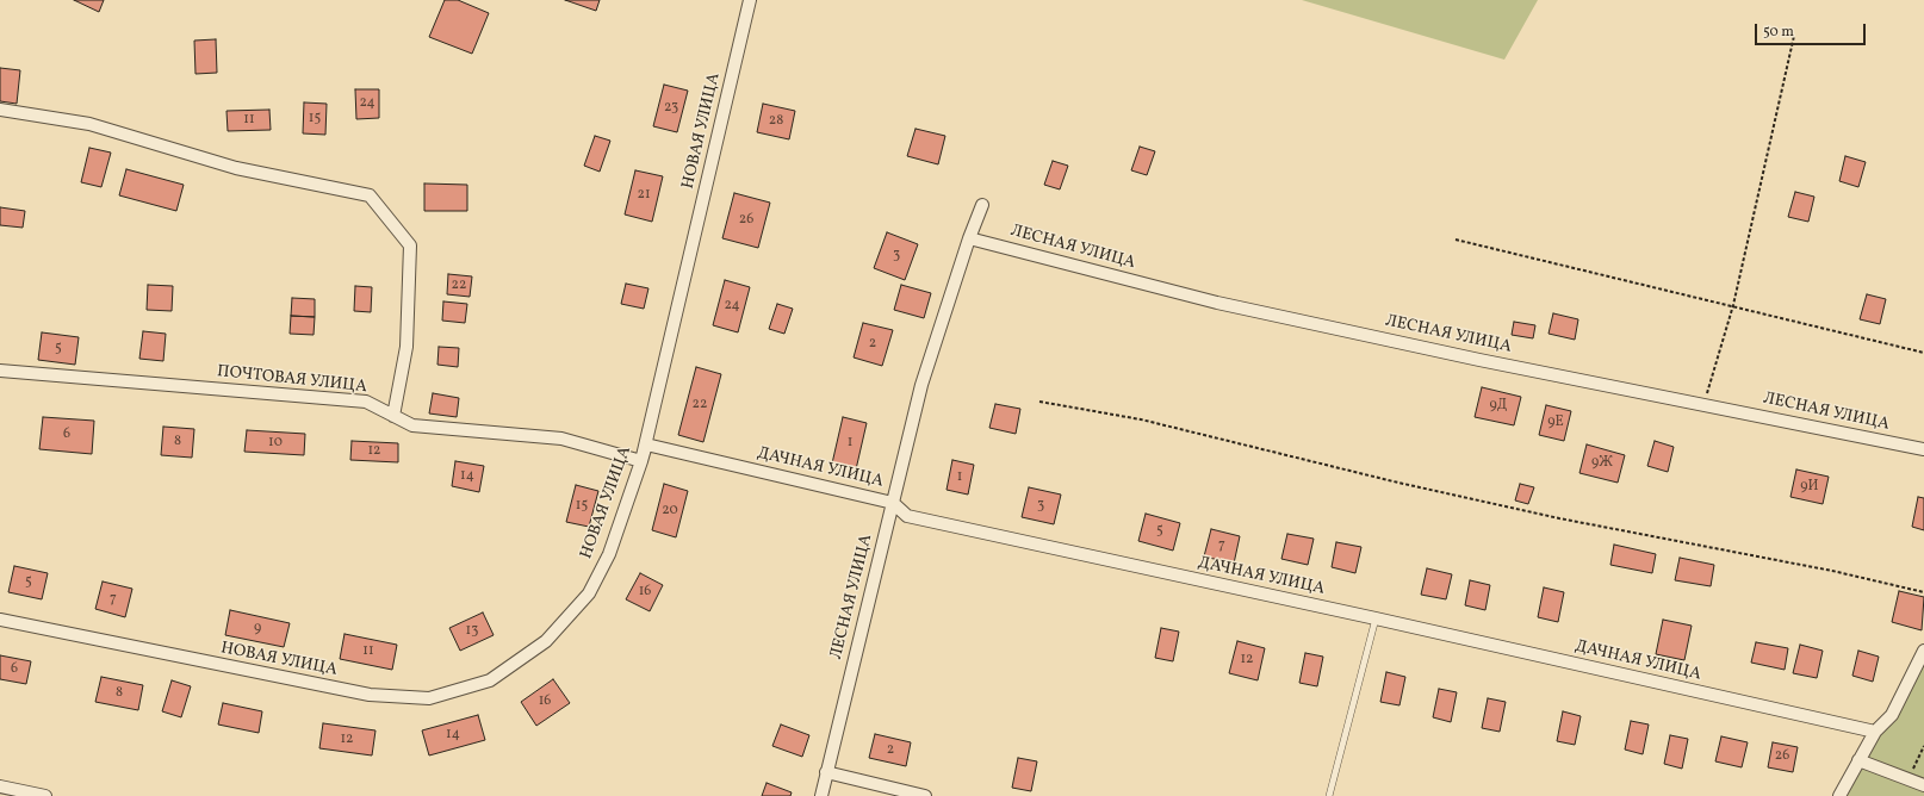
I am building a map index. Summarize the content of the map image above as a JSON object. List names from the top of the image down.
{
  "streets": {
    "street": [
      "НОВАЯ УЛИЦА",
      "ЛЕСНАЯ УЛИЦА",
      "ПОЧТОВАЯ УЛИЦА",
      "ДАЧНАЯ УЛИЦА"
    ]
  },
  "crossings": [
    ["НОВАЯ УЛИЦА", "ПОЧТОВАЯ УЛИЦА"],
    ["НОВАЯ УЛИЦА", "ДАЧНАЯ УЛИЦА"],
    ["ЛЕСНАЯ УЛИЦА", "ДАЧНАЯ УЛИЦА"]
  ],
  "house_numbers": [
    "24",
    "23",
    "15",
    "11",
    "28",
    "21",
    "26",
    "3",
    "22",
    "24",
    "2",
    "5",
    "22",
    "9Д",
    "9Е",
    "6",
    "8",
    "10",
    "1",
    "12",
    "9Ж",
    "14",
    "1",
    "9И",
    "15",
    "3",
    "20",
    "5",
    "7",
    "5",
    "16",
    "7",
    "9",
    "13",
    "11",
    "12",
    "6",
    "8",
    "16",
    "14",
    "12",
    "2",
    "26"
  ],
  "scale_bar": "50 m"
}
